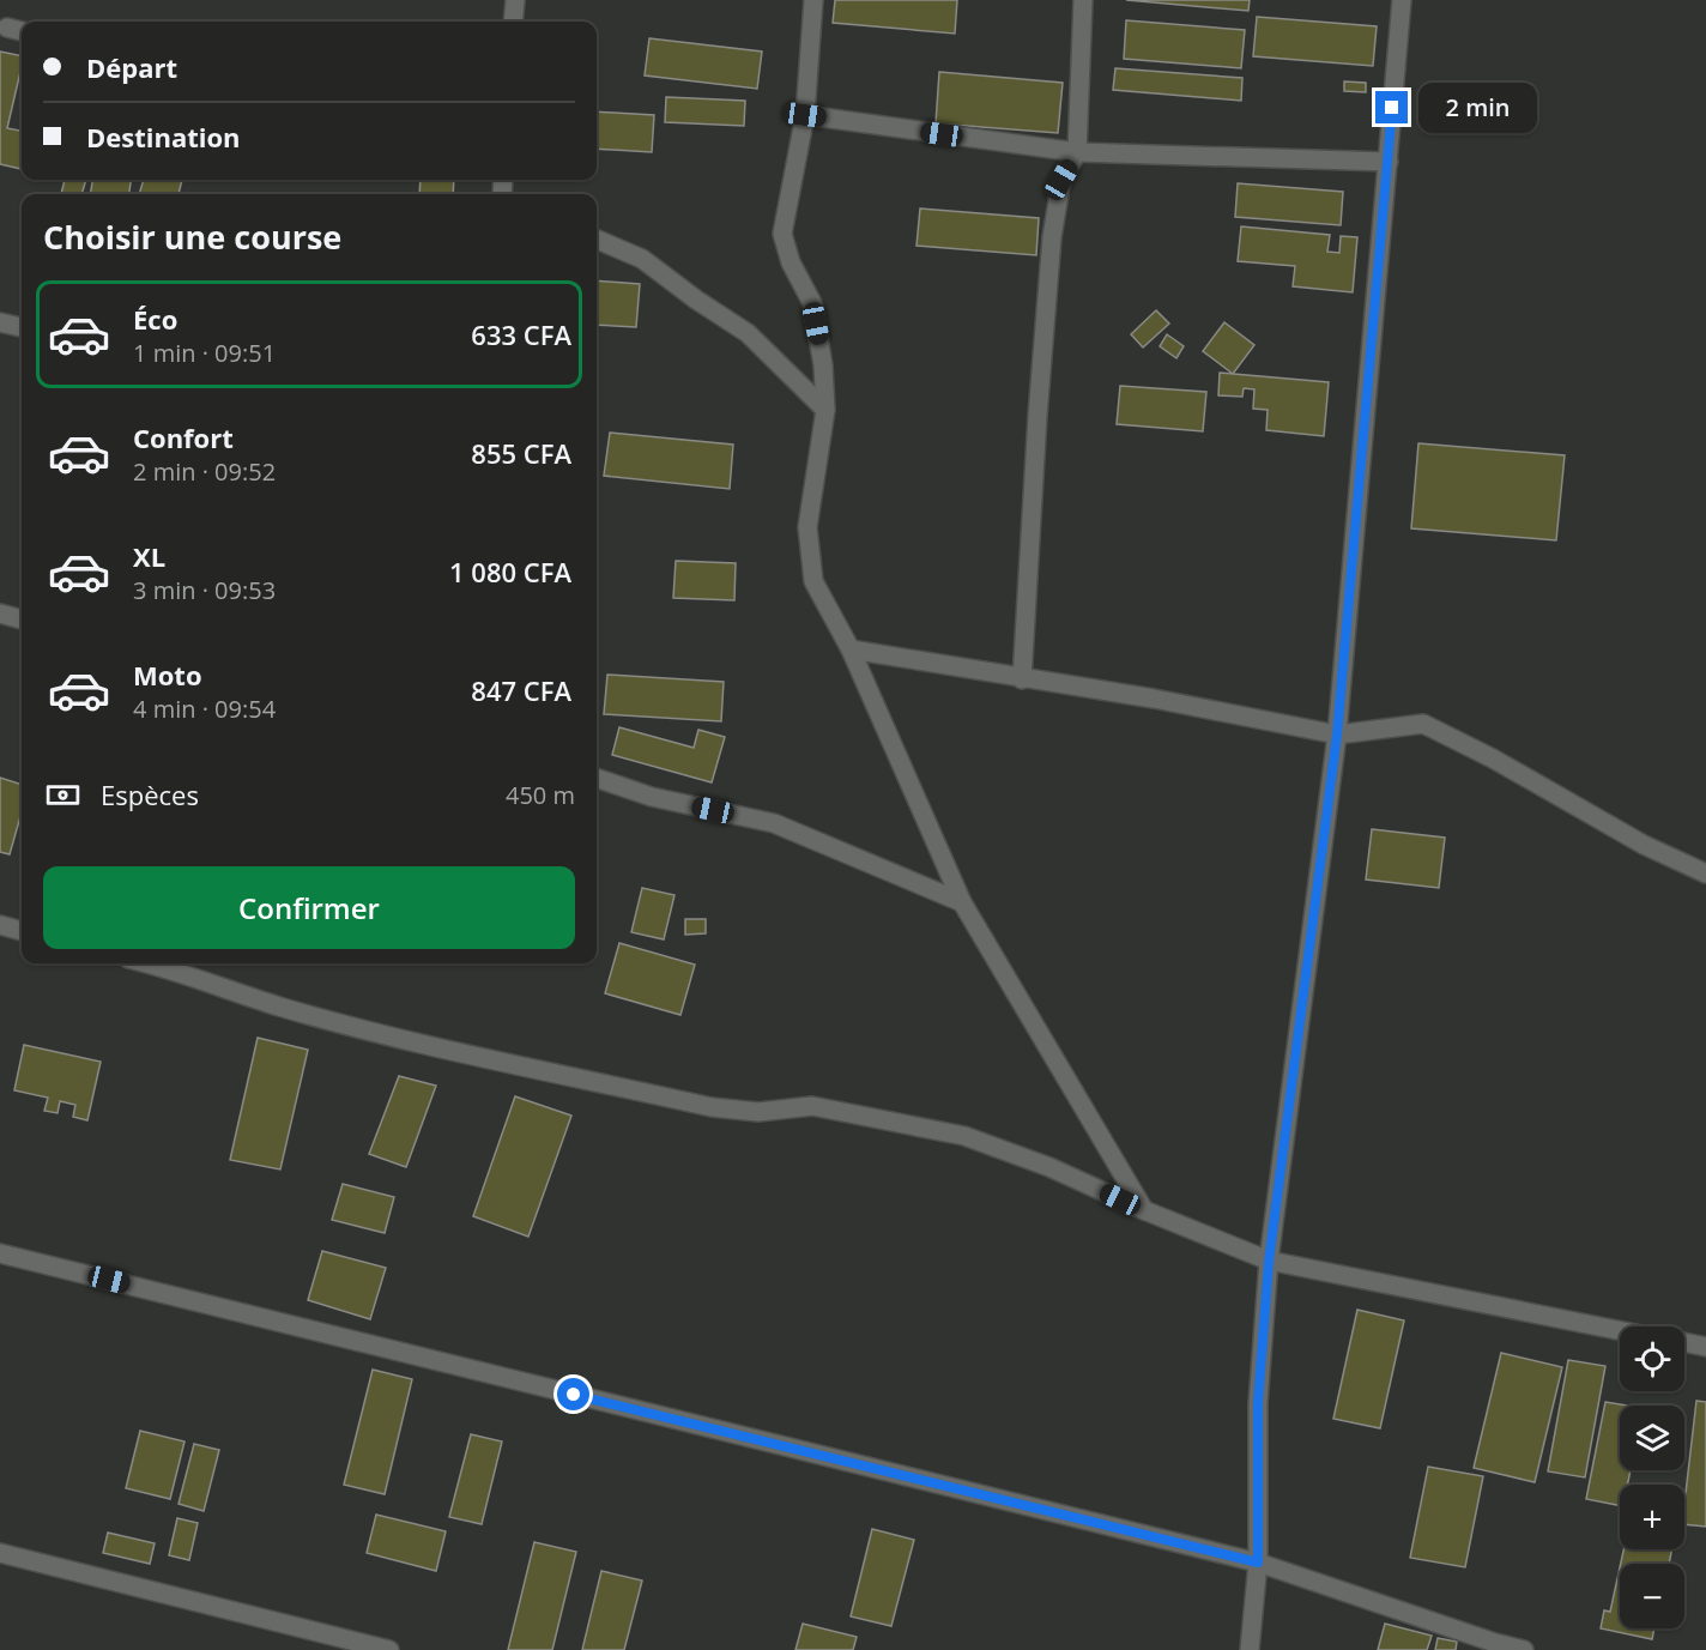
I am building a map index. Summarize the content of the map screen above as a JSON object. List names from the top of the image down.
{
  "page": {
    "banner": ["Départ", "Destination"],
    "bubble": "2 min",
    "heading": "Choisir une course",
    "list": [
      {
        "name": "Éco",
        "note": "1 min · 09:51",
        "value": "633 CFA"
      },
      {
        "name": "Confort",
        "note": "2 min · 09:52",
        "value": "855 CFA"
      },
      {
        "name": "XL",
        "note": "3 min · 09:53",
        "value": "1 080 CFA"
      },
      {
        "name": "Moto",
        "note": "4 min · 09:54",
        "value": "847 CFA"
      }
    ],
    "pay": ["Espèces", "450 m"],
    "buttons": "Confirmer",
    "map_buttons": ["+", "−"]
  }
}
